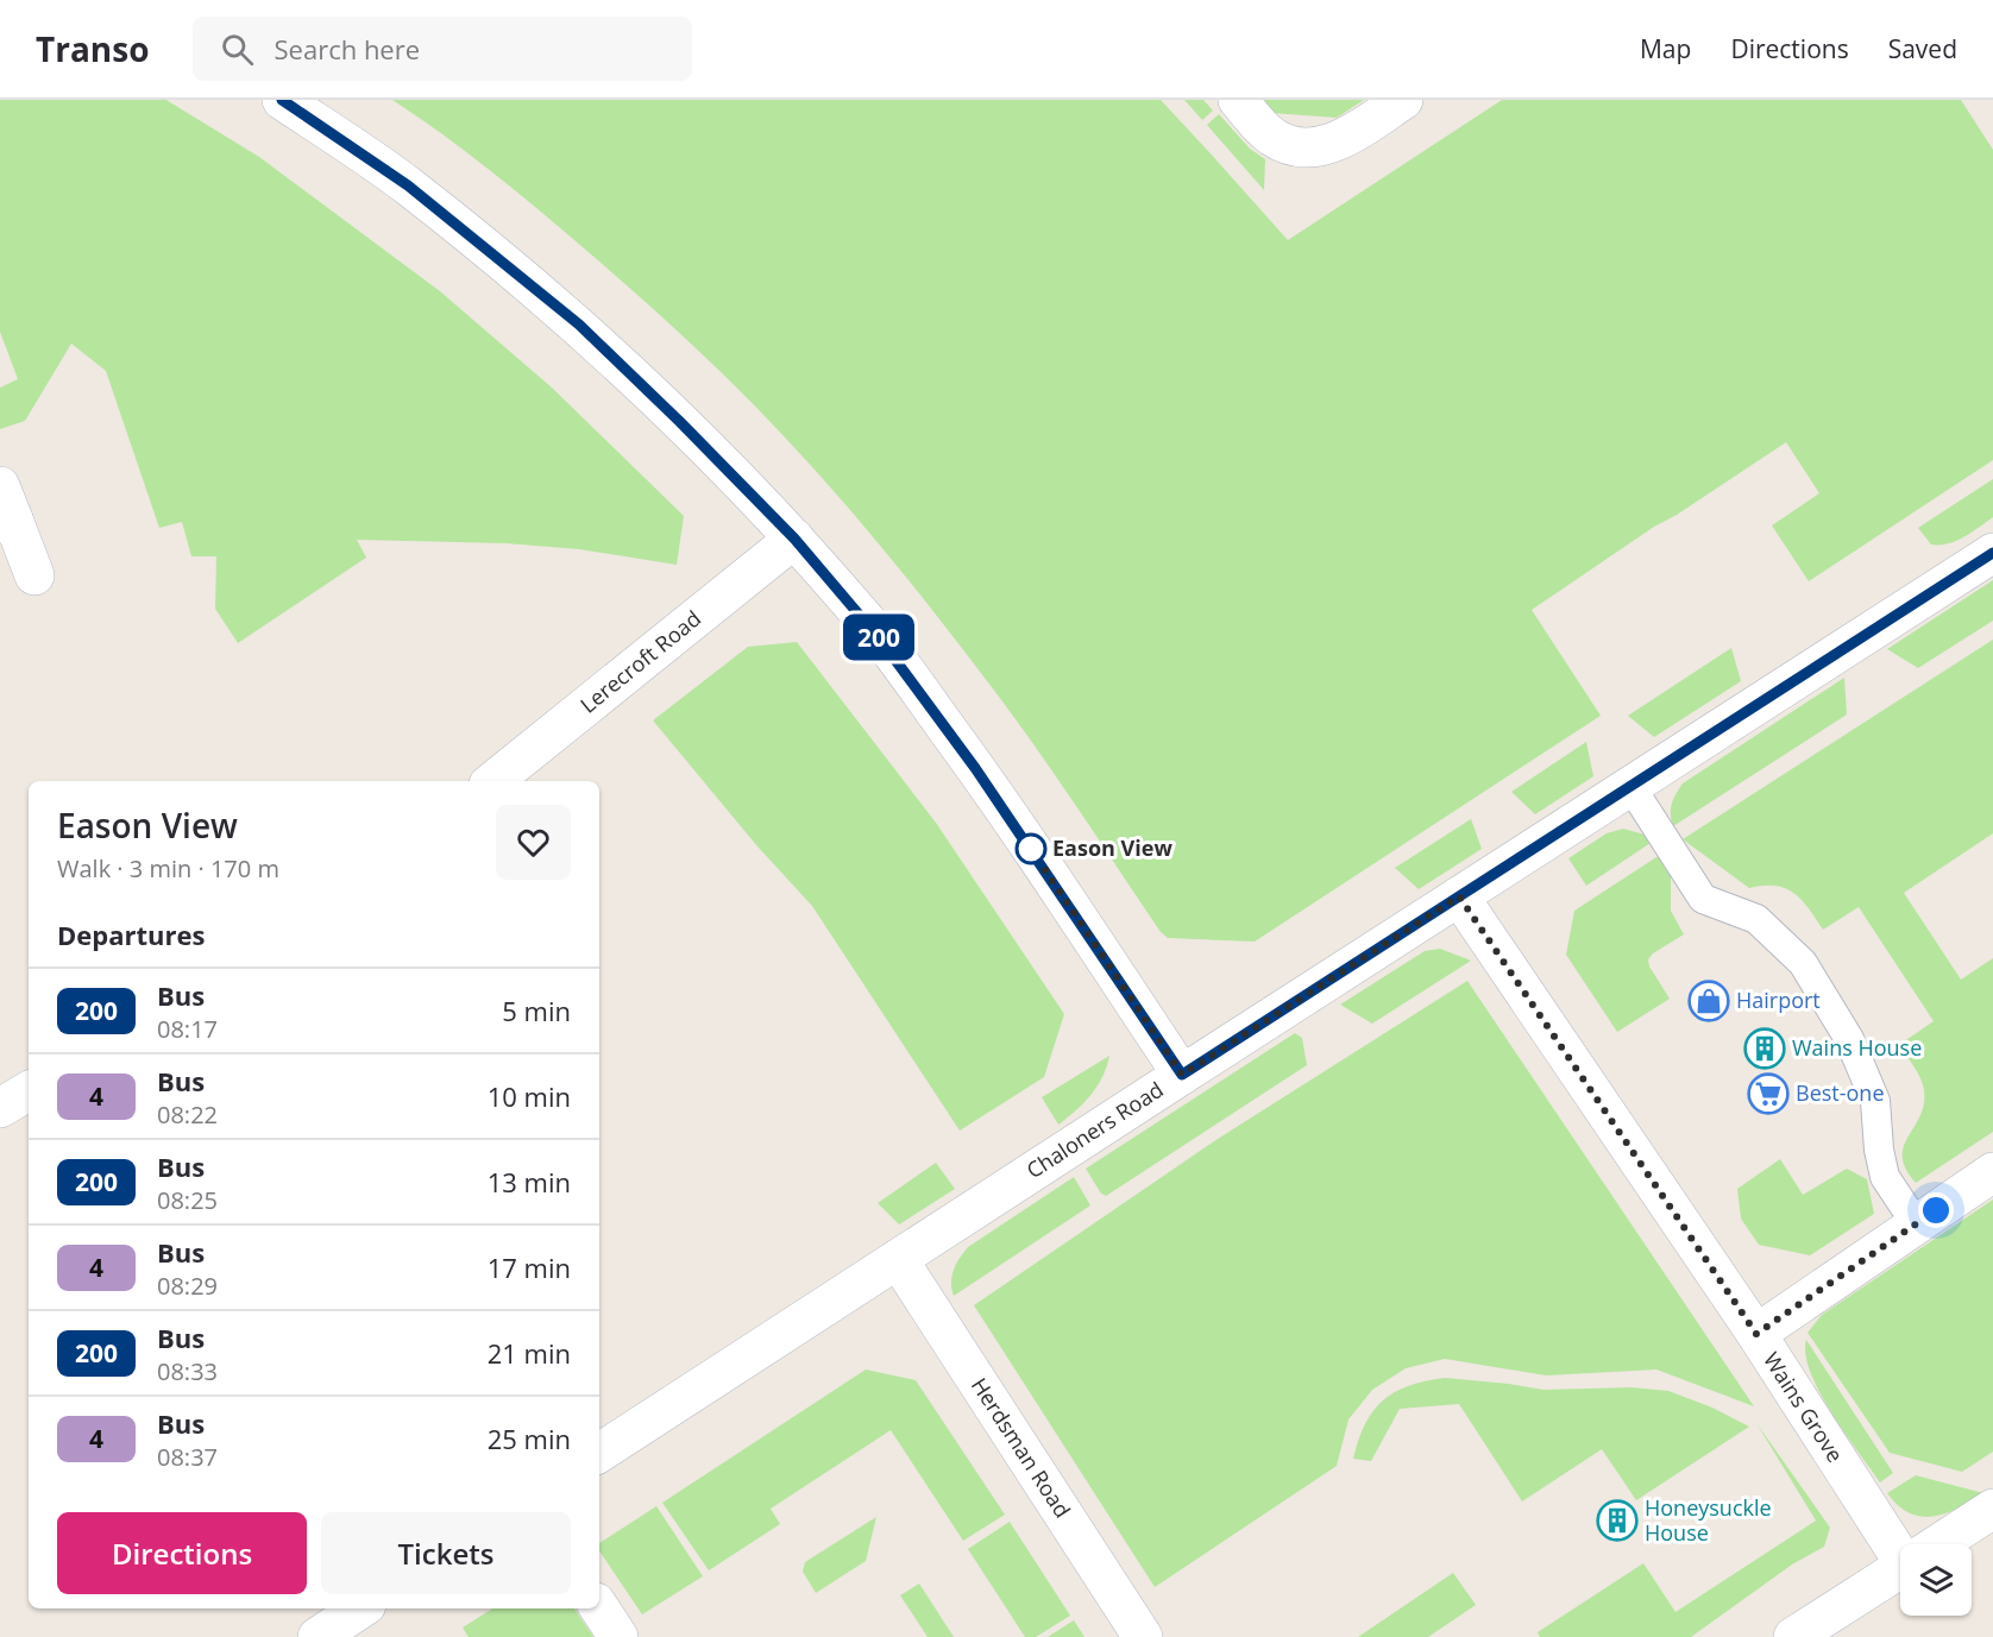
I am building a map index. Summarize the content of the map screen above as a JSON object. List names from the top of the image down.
{
  "streets": {
    "street": [
      "Lerecroft Road",
      "Chaloners Road",
      "Wains Grove",
      "Herdsman Road"
    ]
  },
  "crossings": [
    ["Chaloners Road", "Wains Grove"],
    ["Chaloners Road", "Herdsman Road"]
  ],
  "places": {
    "other": ["Eason View"],
    "shop": ["Hairport"],
    "building": ["Wains House", "Honeysuckle House"],
    "supermarket": ["Best-one"]
  },
  "lines": ["bus line 200"],
  "page": {
    "header": "Transo",
    "search": "Search here",
    "nav": ["Map", "Directions", "Saved"],
    "on_map": "200",
    "heading": [
      ["Eason View", "Walk · 3 min · 170 m"],
      "Departures"
    ],
    "list": [
      {
        "mark": "200",
        "name": "Bus",
        "note": "08:17",
        "value": "5 min"
      },
      {
        "mark": "4",
        "name": "Bus",
        "note": "08:22",
        "value": "10 min"
      },
      {
        "mark": "200",
        "name": "Bus",
        "note": "08:25",
        "value": "13 min"
      },
      {
        "mark": "4",
        "name": "Bus",
        "note": "08:29",
        "value": "17 min"
      },
      {
        "mark": "200",
        "name": "Bus",
        "note": "08:33",
        "value": "21 min"
      },
      {
        "mark": "4",
        "name": "Bus",
        "note": "08:37",
        "value": "25 min"
      }
    ],
    "buttons": ["Directions", "Tickets"]
  }
}
